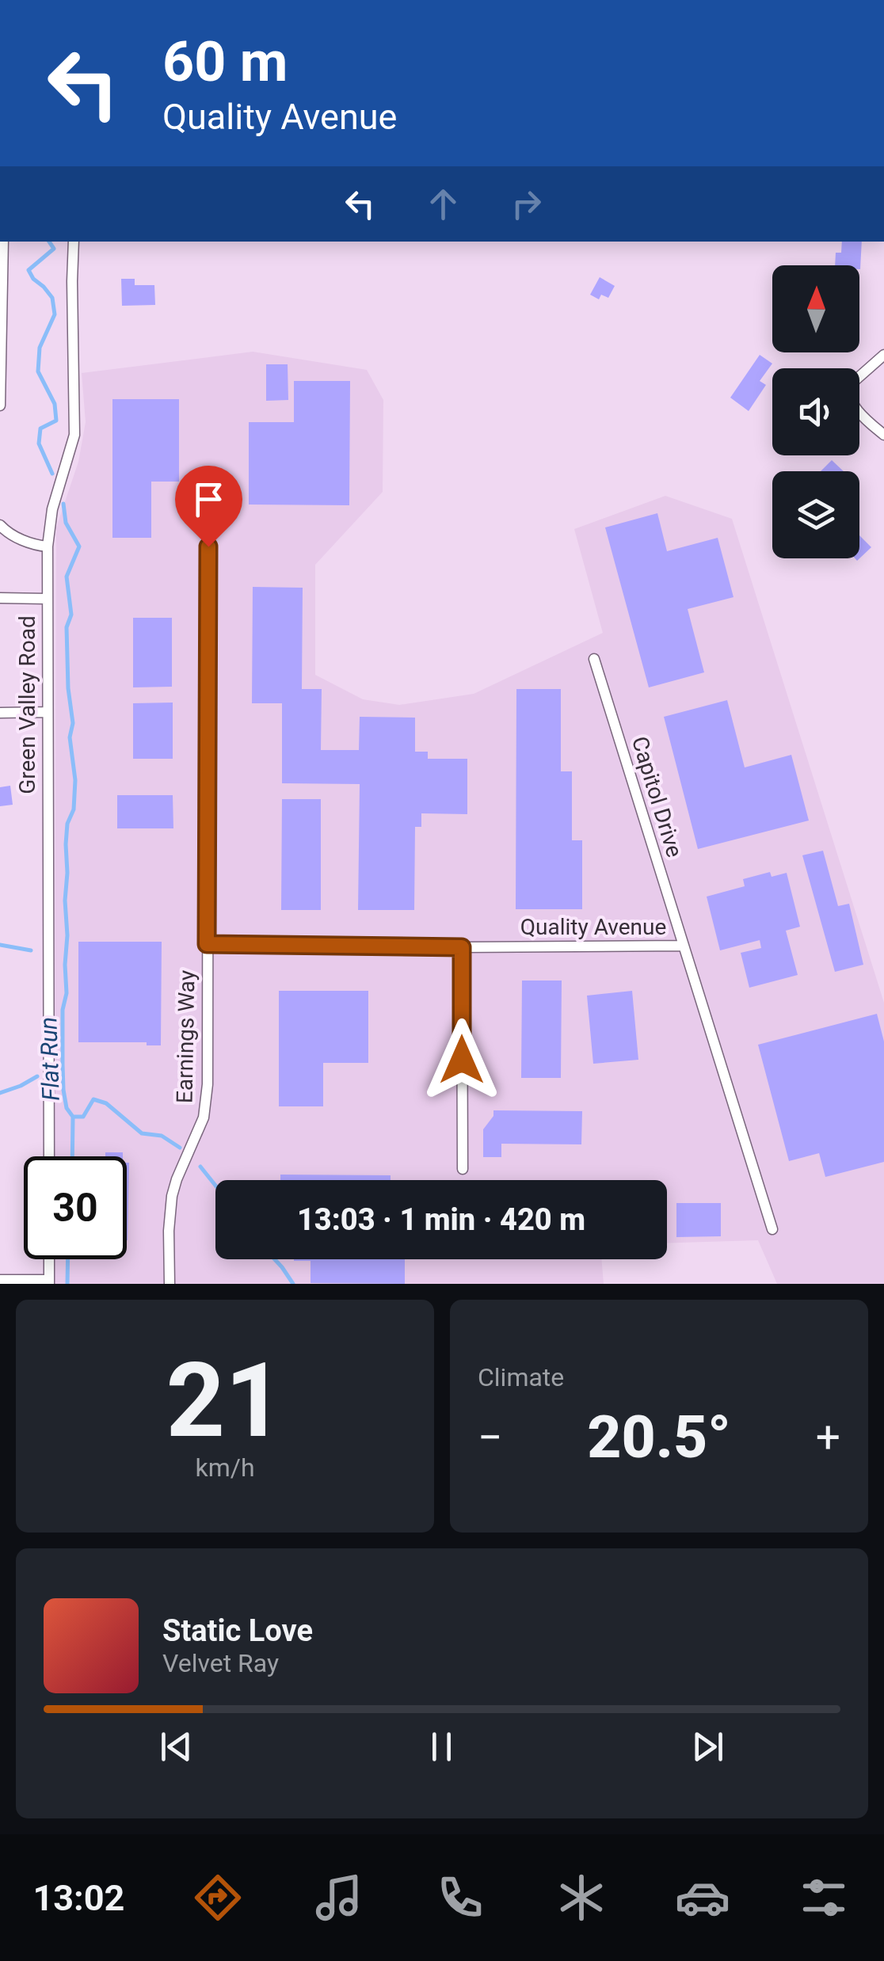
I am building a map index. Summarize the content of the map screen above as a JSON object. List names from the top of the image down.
{
  "streets": {
    "street": [
      "Green Valley Road",
      "Capitol Drive",
      "Quality Avenue",
      "Earnings Way"
    ]
  },
  "crossings": [
    ["Capitol Drive", "Quality Avenue"],
    ["Quality Avenue", "Earnings Way"]
  ],
  "water": ["Flat Run"],
  "north": "top",
  "page": {
    "turn": ["60 m", "Quality Avenue"],
    "limit": "30",
    "trip": "13:03 · 1 min · 420 m",
    "tile": [
      ["21", "km/h"],
      "Climate"
    ],
    "heat": ["−", "20.5°", "+"],
    "song": ["Static Love", "Velvet Ray"],
    "tabs": "13:02"
  }
}
